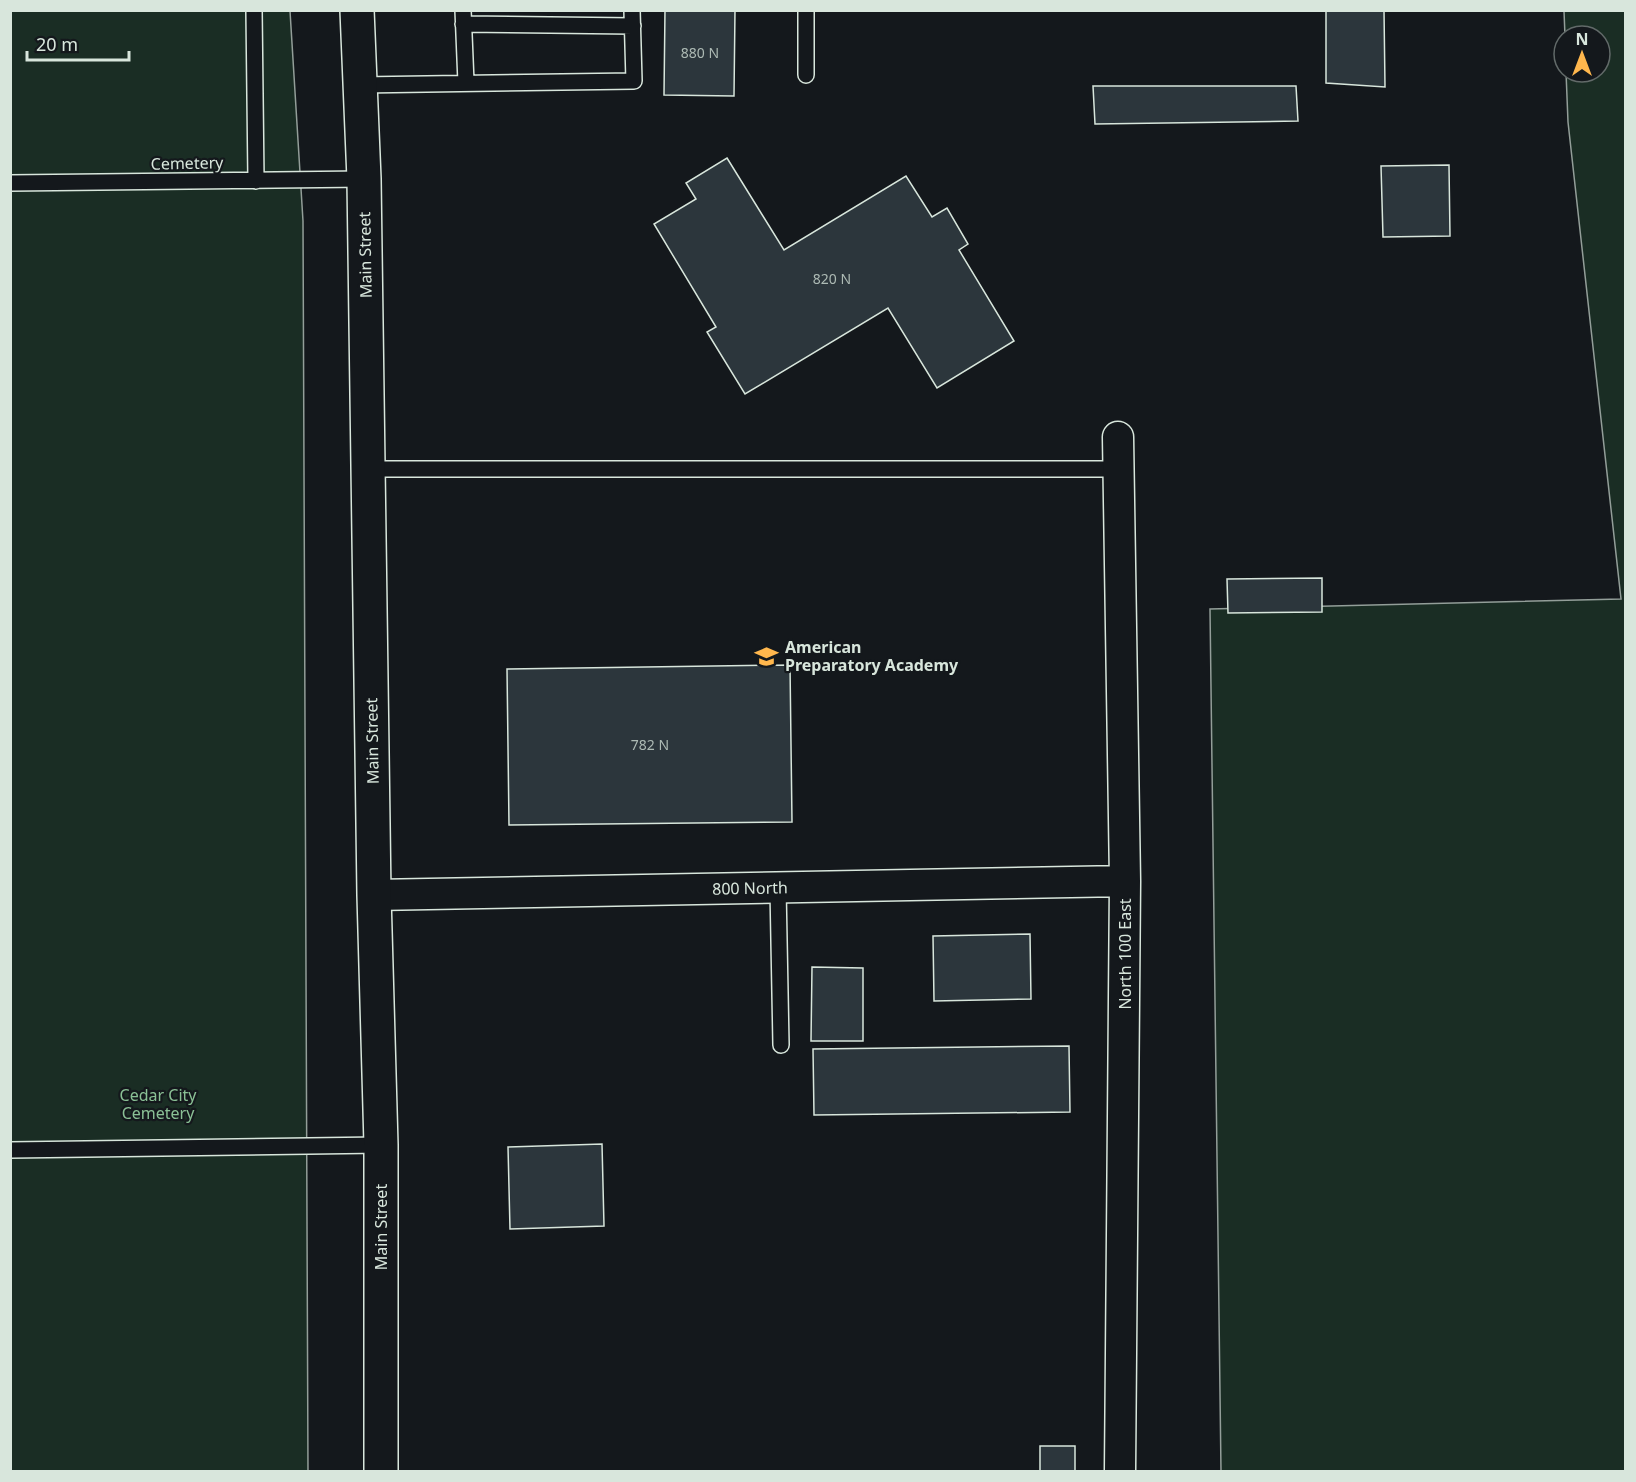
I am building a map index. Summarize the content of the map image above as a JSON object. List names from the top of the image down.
{
  "streets": {
    "main road": ["Main Street"],
    "street": ["800 North", "North 100 East"],
    "lane": ["Cemetery"]
  },
  "crossings": [
    ["Cemetery", "Main Street"],
    ["Main Street", "800 North"],
    ["800 North", "North 100 East"]
  ],
  "parks": ["Cedar City Cemetery"],
  "places": {
    "school or university": ["American Preparatory Academy"]
  },
  "house_numbers": ["880 N", "820 N", "782 N"],
  "scale_bar": "20 m",
  "north": "top"
}
